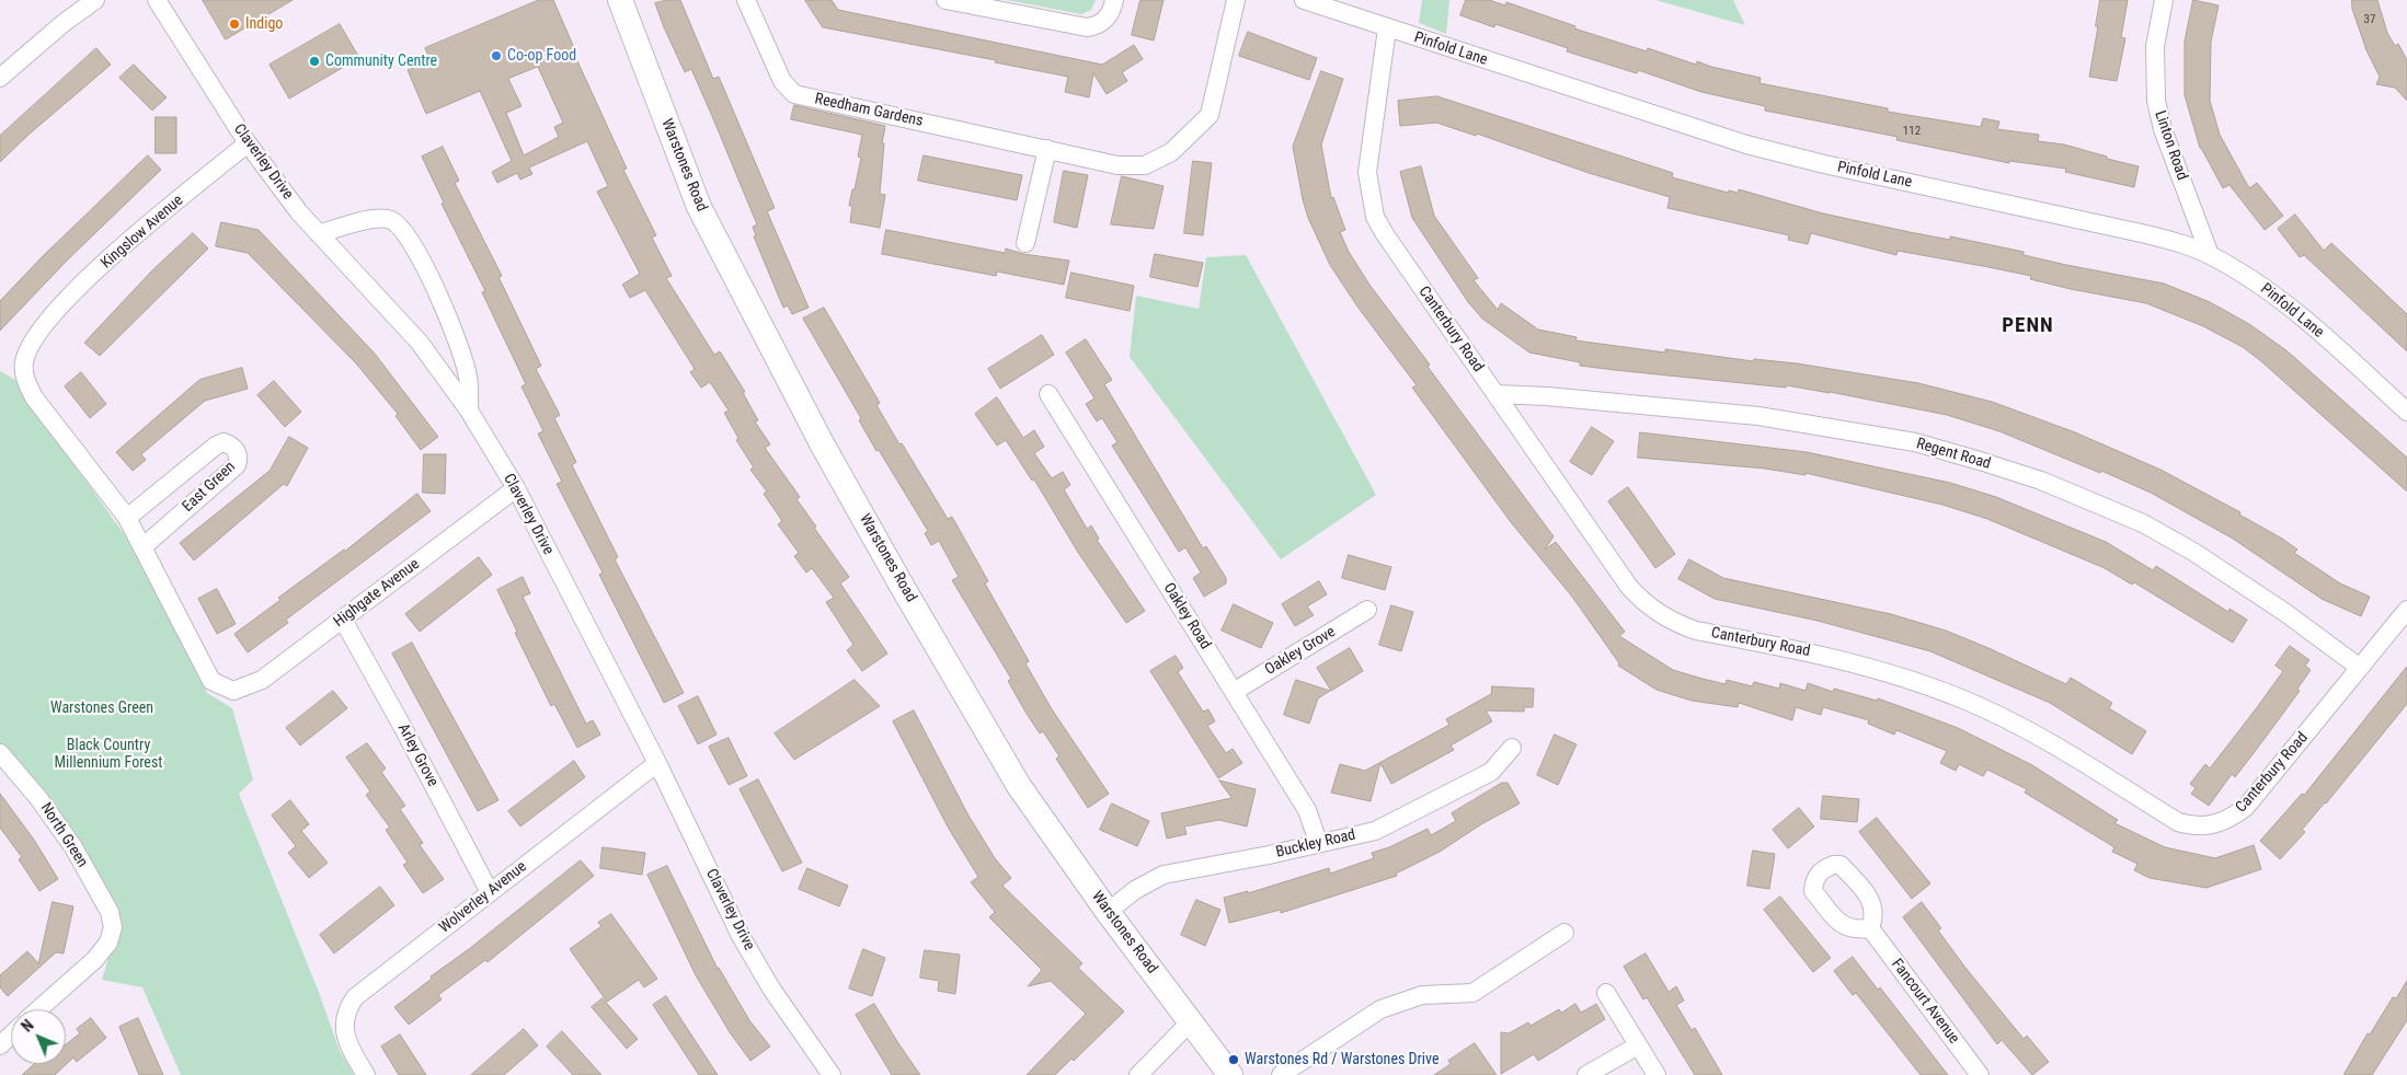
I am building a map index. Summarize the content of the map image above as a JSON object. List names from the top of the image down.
{
  "streets": {
    "street": [
      "Pinfold Lane",
      "Reedham Gardens",
      "Linton Road",
      "Claverley Drive",
      "Warstones Road",
      "Kingslow Avenue",
      "Canterbury Road",
      "Regent Road",
      "East Green",
      "Highgate Avenue",
      "Oakley Road",
      "Oakley Grove",
      "Arley Grove",
      "North Green",
      "Buckley Road",
      "Wolverley Avenue",
      "Fancourt Avenue"
    ]
  },
  "crossings": [
    ["Pinfold Lane", "Linton Road"],
    ["Pinfold Lane", "Canterbury Road"],
    ["Claverley Drive", "Kingslow Avenue"],
    ["Claverley Drive", "Highgate Avenue"],
    ["Claverley Drive", "Wolverley Avenue"],
    ["Warstones Road", "Buckley Road"],
    ["Kingslow Avenue", "East Green"],
    ["Canterbury Road", "Regent Road"],
    ["East Green", "Highgate Avenue"],
    ["Highgate Avenue", "Arley Grove"],
    ["Oakley Road", "Oakley Grove"],
    ["Oakley Road", "Buckley Road"],
    ["Arley Grove", "Wolverley Avenue"]
  ],
  "districts": ["PENN"],
  "parks": ["Warstones Green", "Black Country Millennium Forest"],
  "places": [
    "Indigo",
    "Co-op Food",
    "Community Centre",
    "Warstones Rd / Warstones Drive"
  ],
  "house_numbers": ["37", "112"],
  "north": "top left"
}
